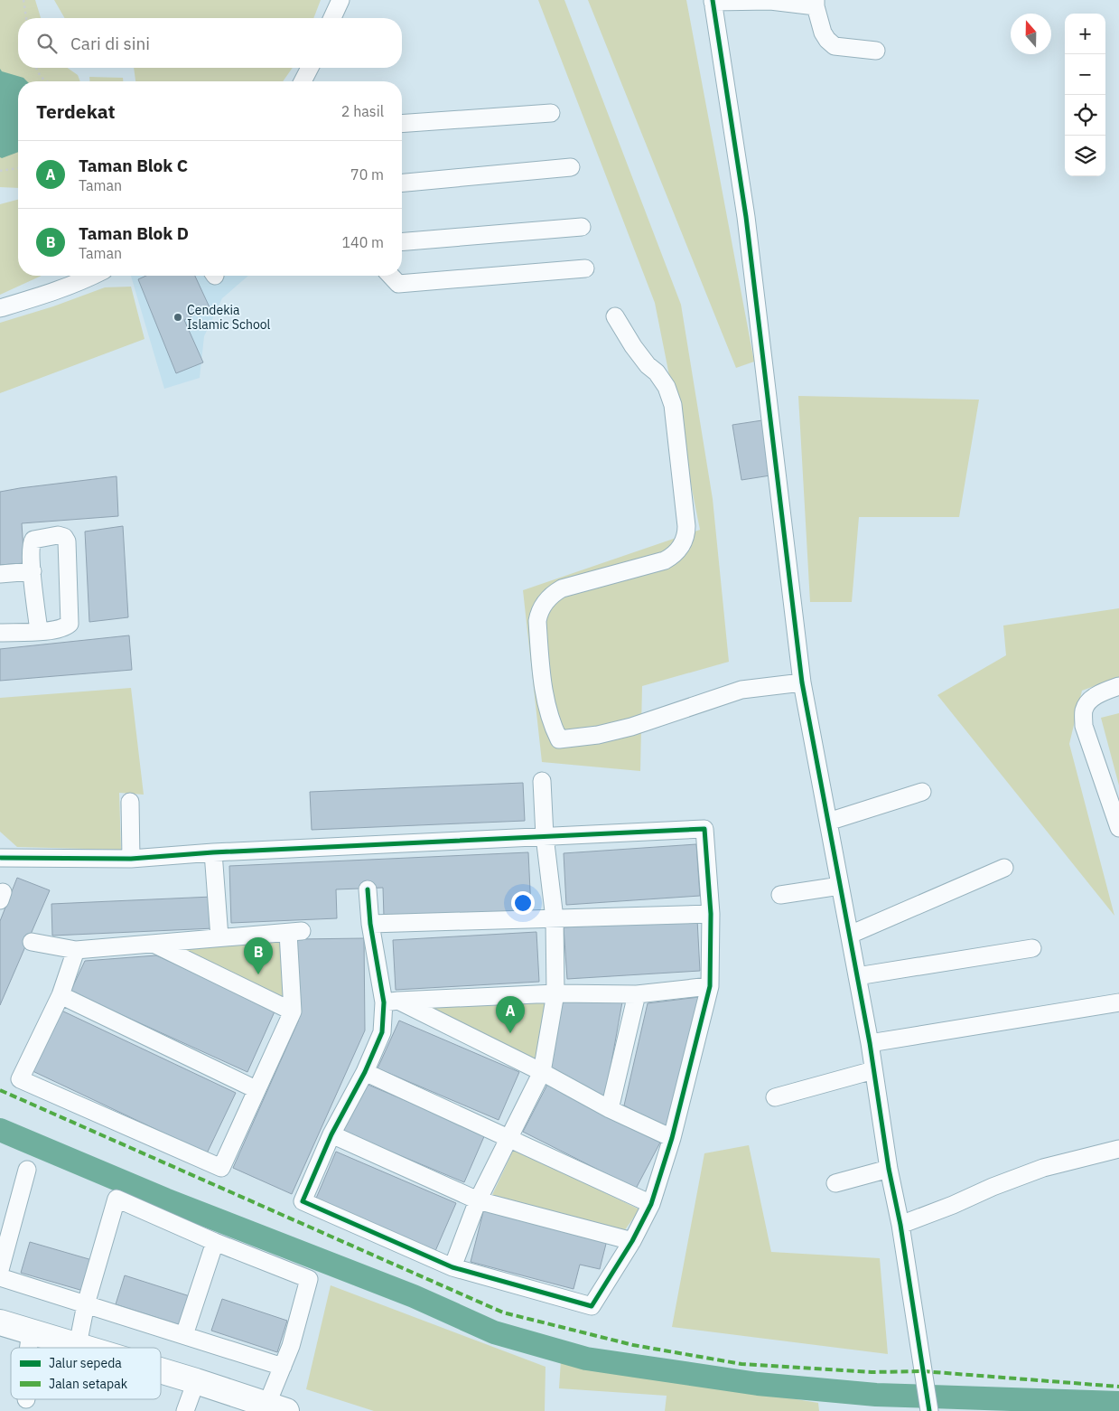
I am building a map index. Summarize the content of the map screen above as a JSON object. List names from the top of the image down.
{
  "places": ["Cendekia Islamic School"],
  "legend": ["Jalur sepeda", "Jalan setapak"],
  "north": "top",
  "page": {
    "map_buttons": ["+", "−"],
    "search": "Cari di sini",
    "heading": ["Terdekat", "2 hasil"],
    "list": [
      {
        "mark": "A",
        "name": "Taman Blok C",
        "note": "Taman",
        "value": "70 m"
      },
      {
        "mark": "B",
        "name": "Taman Blok D",
        "note": "Taman",
        "value": "140 m"
      }
    ],
    "pins": ["B", "A"]
  }
}
